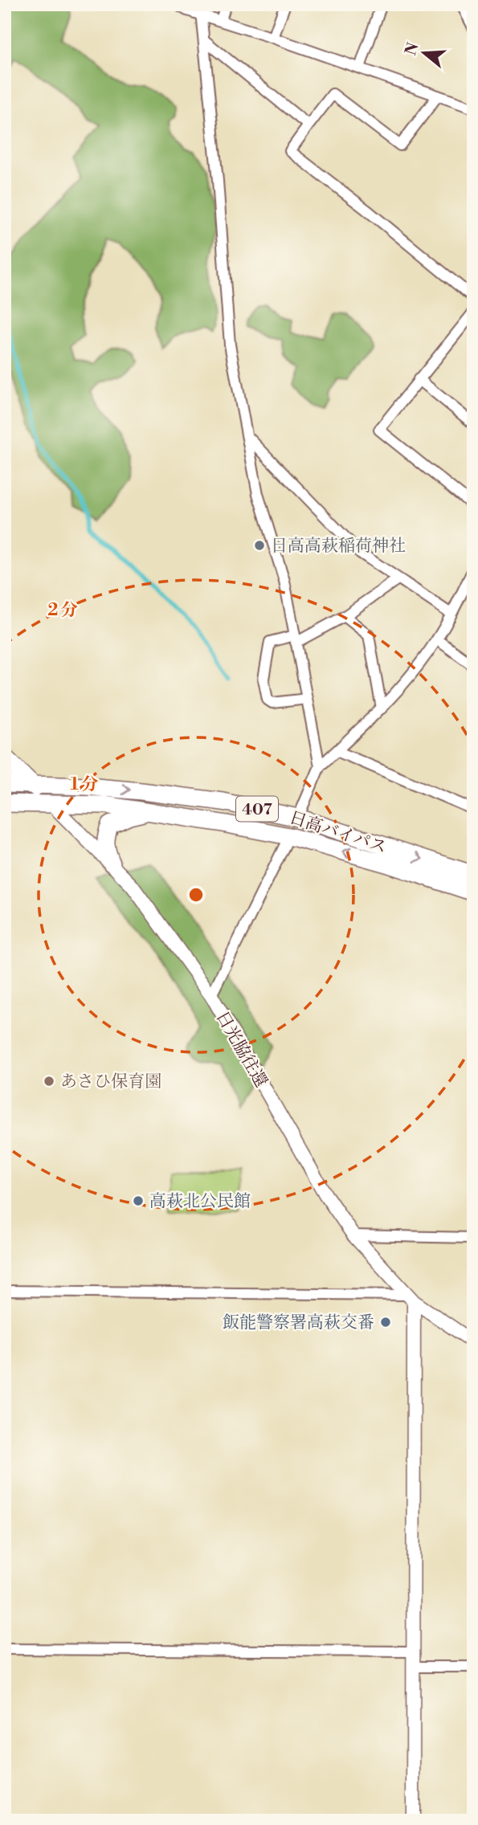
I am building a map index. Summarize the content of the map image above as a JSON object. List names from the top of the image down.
{
  "streets": {
    "highway": ["407", "日高バイパス", "日光脇往還"]
  },
  "crossings": [
    ["407", "日高バイパス"],
    ["407", "日光脇往還"],
    ["日高バイパス", "日光脇往還"]
  ],
  "places": [
    "日高高萩稲荷神社",
    "あさひ保育園",
    "高萩北公民館",
    "飯能警察署高萩交番"
  ],
  "north": "left",
  "rings": ["2 分", "1 分"]
}
